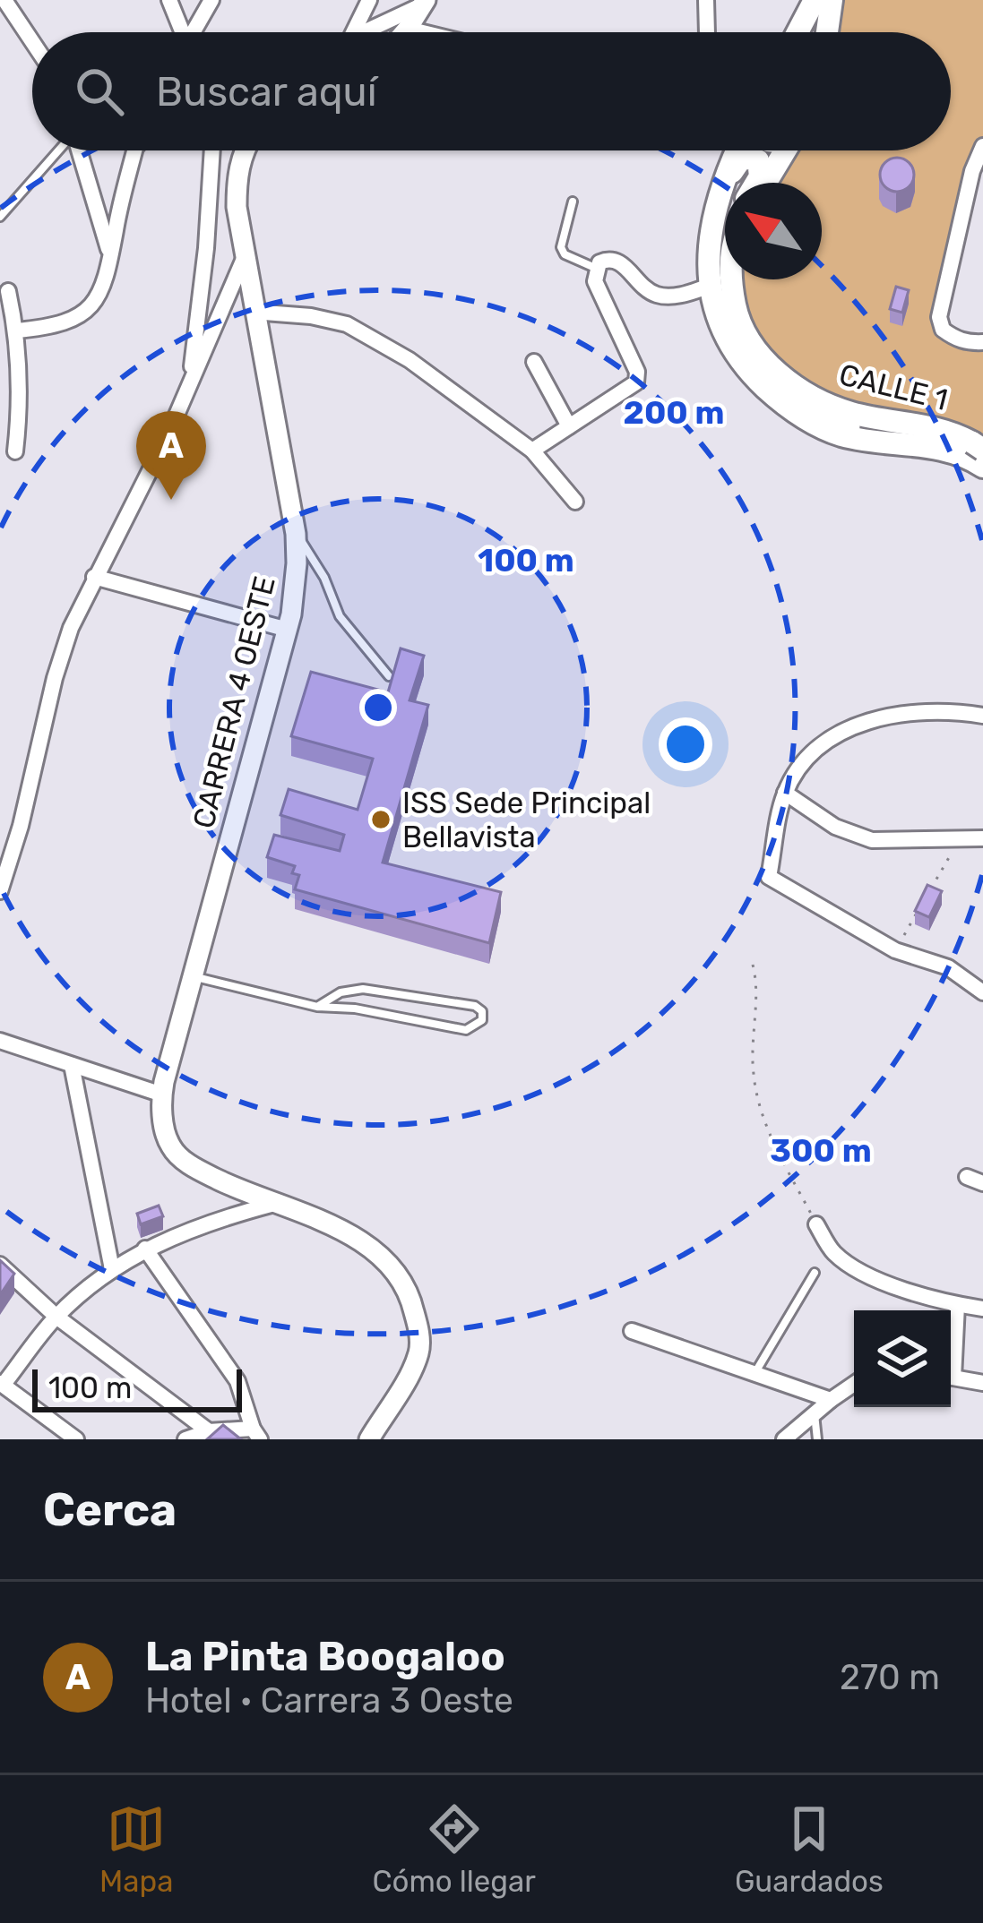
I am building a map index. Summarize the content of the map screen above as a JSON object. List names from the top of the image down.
{
  "streets": {
    "main road": ["CALLE 1"],
    "street": ["CARRERA 4 OESTE"]
  },
  "places": ["ISS Sede Principal Bellavista"],
  "scale_bar": "100 m",
  "north": "top left",
  "page": {
    "search": "Buscar aquí",
    "pins": "A",
    "scale": "100 m",
    "heading": "Cerca",
    "list": [
      {
        "mark": "A",
        "name": "La Pinta Boogaloo",
        "note": "Hotel · Carrera 3 Oeste",
        "value": "270 m"
      }
    ],
    "nav": ["Mapa", "Cómo llegar", "Guardados"]
  },
  "rings": ["200 m", "100 m", "300 m"]
}
